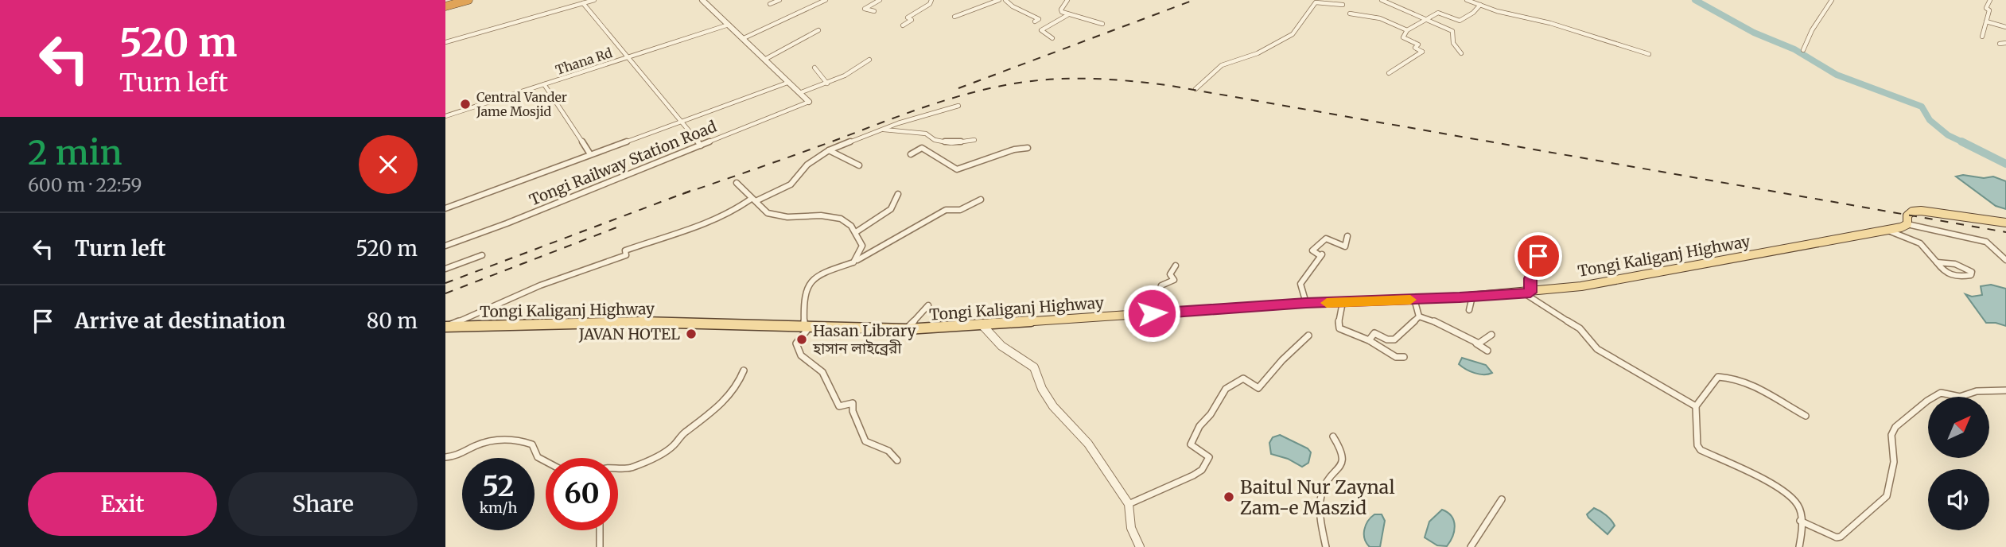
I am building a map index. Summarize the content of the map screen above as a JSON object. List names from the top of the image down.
{
  "streets": {
    "main road": ["Tongi Kaliganj Highway"],
    "street": ["Thana Rd", "Tongi Railway Station Road"]
  },
  "places": [
    "Central Vander Jame Mosjid",
    "JAVAN HOTEL",
    "Hasan Library হাসান লাইব্রেরী",
    "Baitul Nur Zaynal Zam-e Maszid"
  ],
  "north": "top right",
  "page": {
    "turn": ["520 m", "Turn left"],
    "heading": ["2 min", "600 m · 22:59"],
    "list": [
      {
        "name": "Turn left",
        "value": "520 m"
      },
      {
        "name": "Arrive at destination",
        "value": "80 m"
      }
    ],
    "speed": "52 km/h",
    "limit": "60",
    "buttons": ["Exit", "Share"]
  }
}
